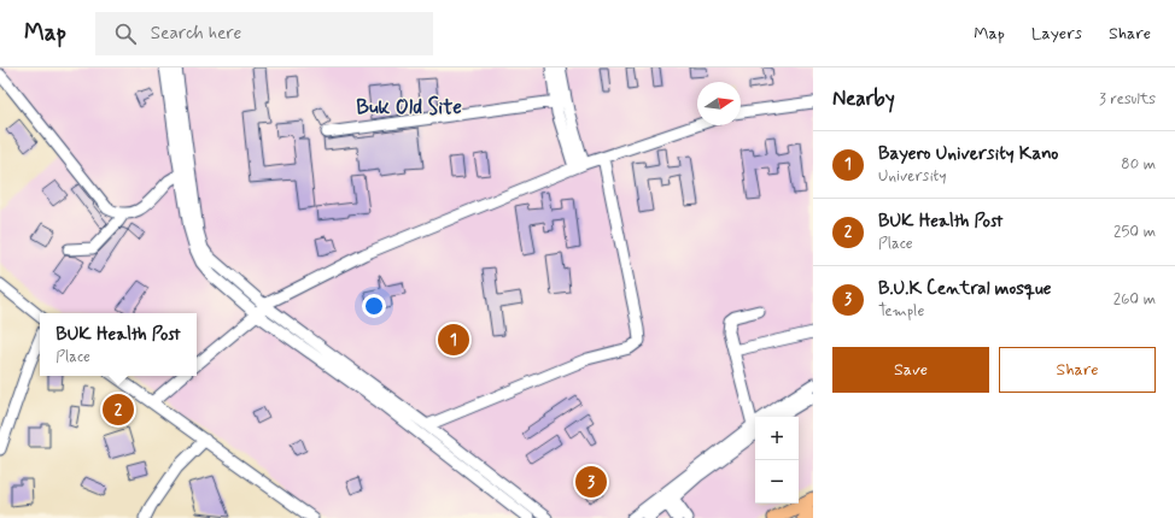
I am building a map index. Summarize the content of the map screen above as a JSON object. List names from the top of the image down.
{
  "districts": ["Buk Old Site"],
  "north": "right",
  "page": {
    "header": "Map",
    "search": "Search here",
    "nav": ["Map", "Layers", "Share"],
    "heading": ["Nearby", "3 results"],
    "list": [
      {
        "mark": "1",
        "name": "Bayero University Kano",
        "note": "University",
        "value": "80 m"
      },
      {
        "mark": "2",
        "name": "BUK Health Post",
        "note": "Place",
        "value": "250 m"
      },
      {
        "mark": "3",
        "name": "B.U.K Central mosque",
        "note": "Temple",
        "value": "260 m"
      }
    ],
    "popup": ["BUK Health Post", "Place"],
    "pins": ["1", "2", "3"],
    "buttons": ["Save", "Share"],
    "map_buttons": ["+", "−"]
  }
}
